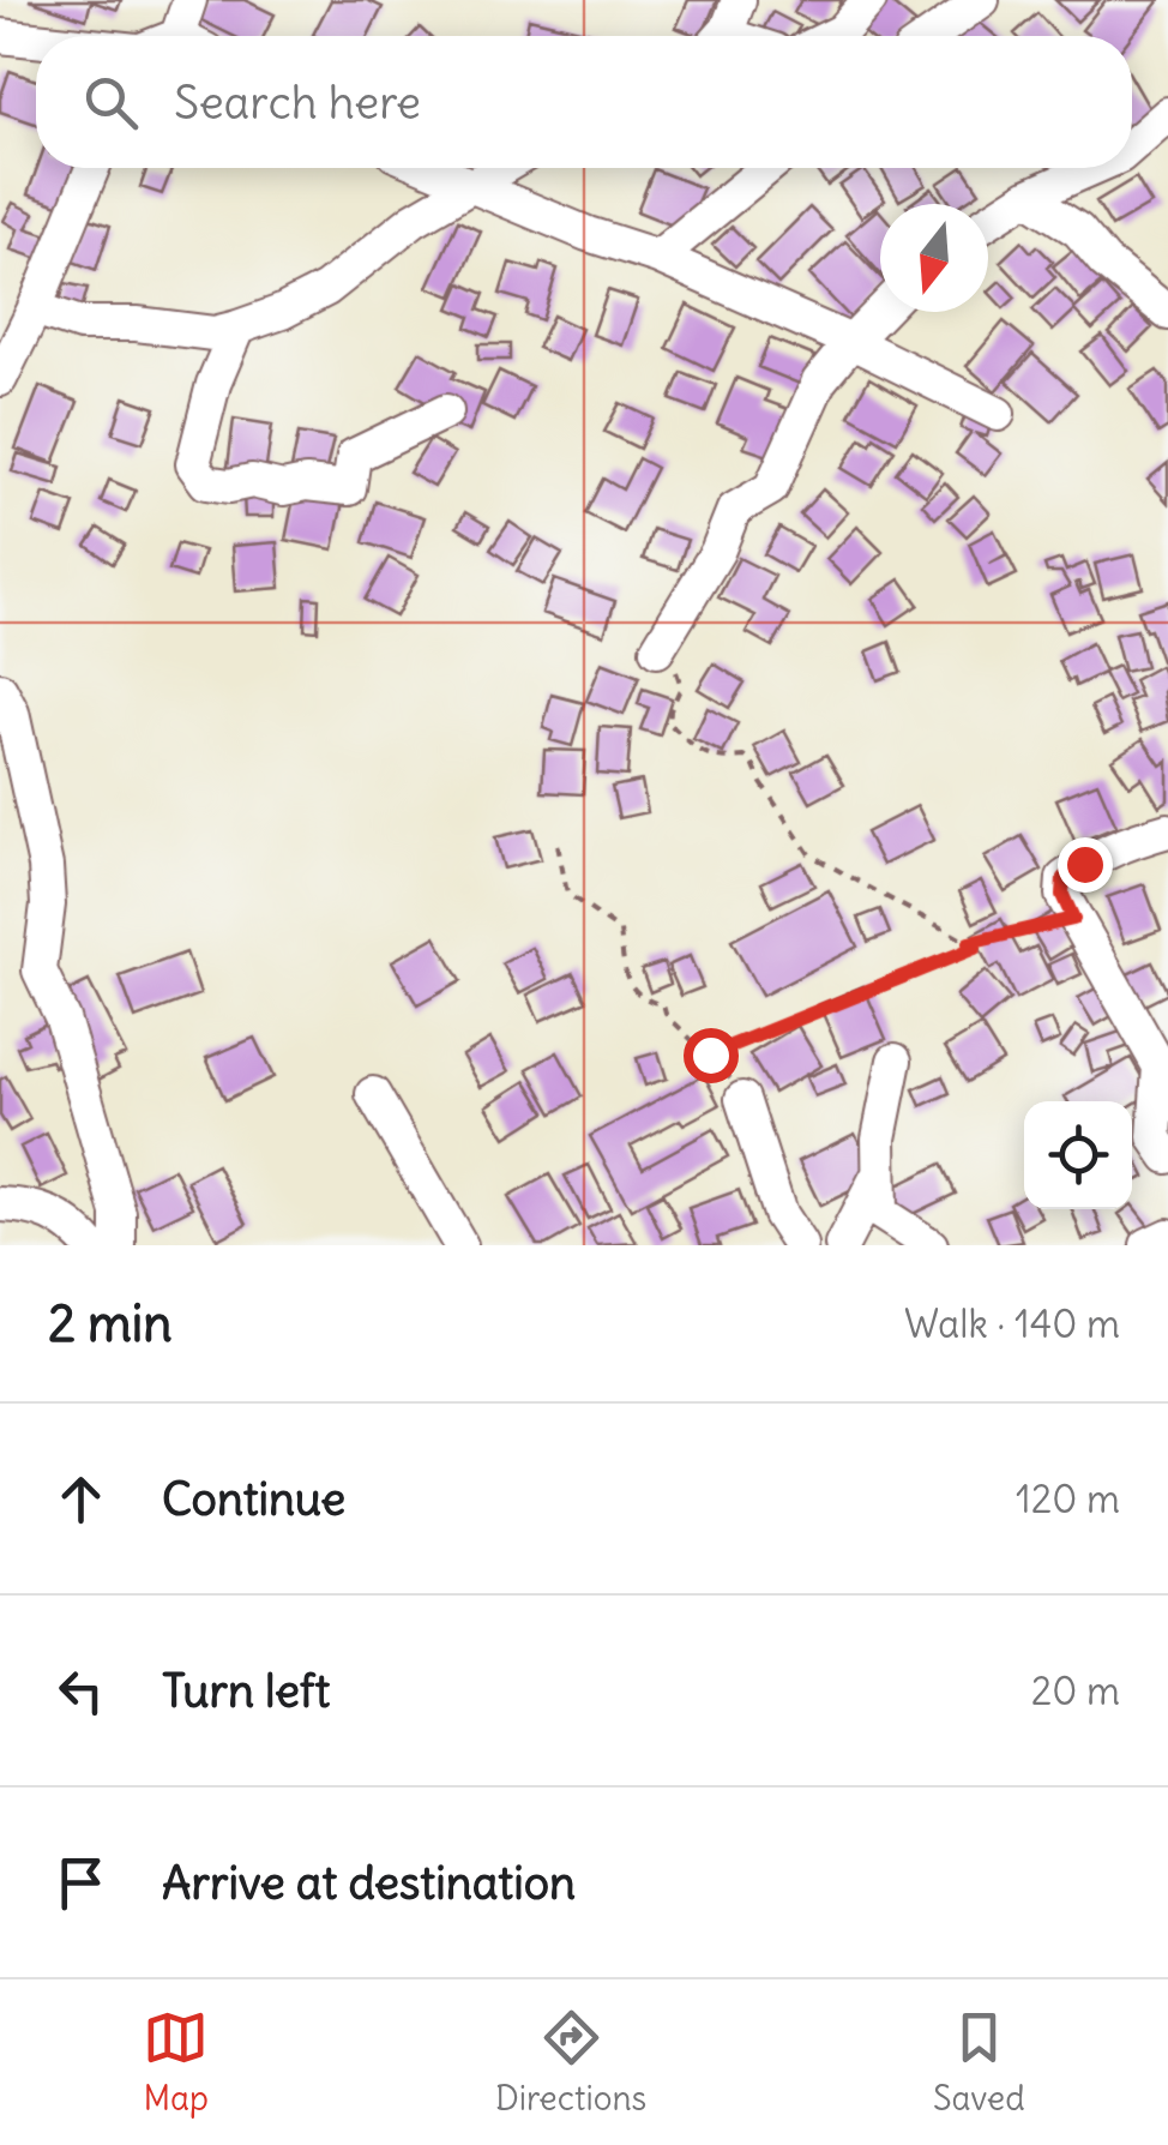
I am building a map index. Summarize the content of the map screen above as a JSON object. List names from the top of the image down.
{
  "north": "bottom",
  "page": {
    "search": "Search here",
    "heading": ["2 min", "Walk · 140 m"],
    "list": [
      ["Continue", "120 m"],
      ["Turn left", "20 m"],
      "Arrive at destination"
    ],
    "nav": ["Map", "Directions", "Saved"]
  }
}
